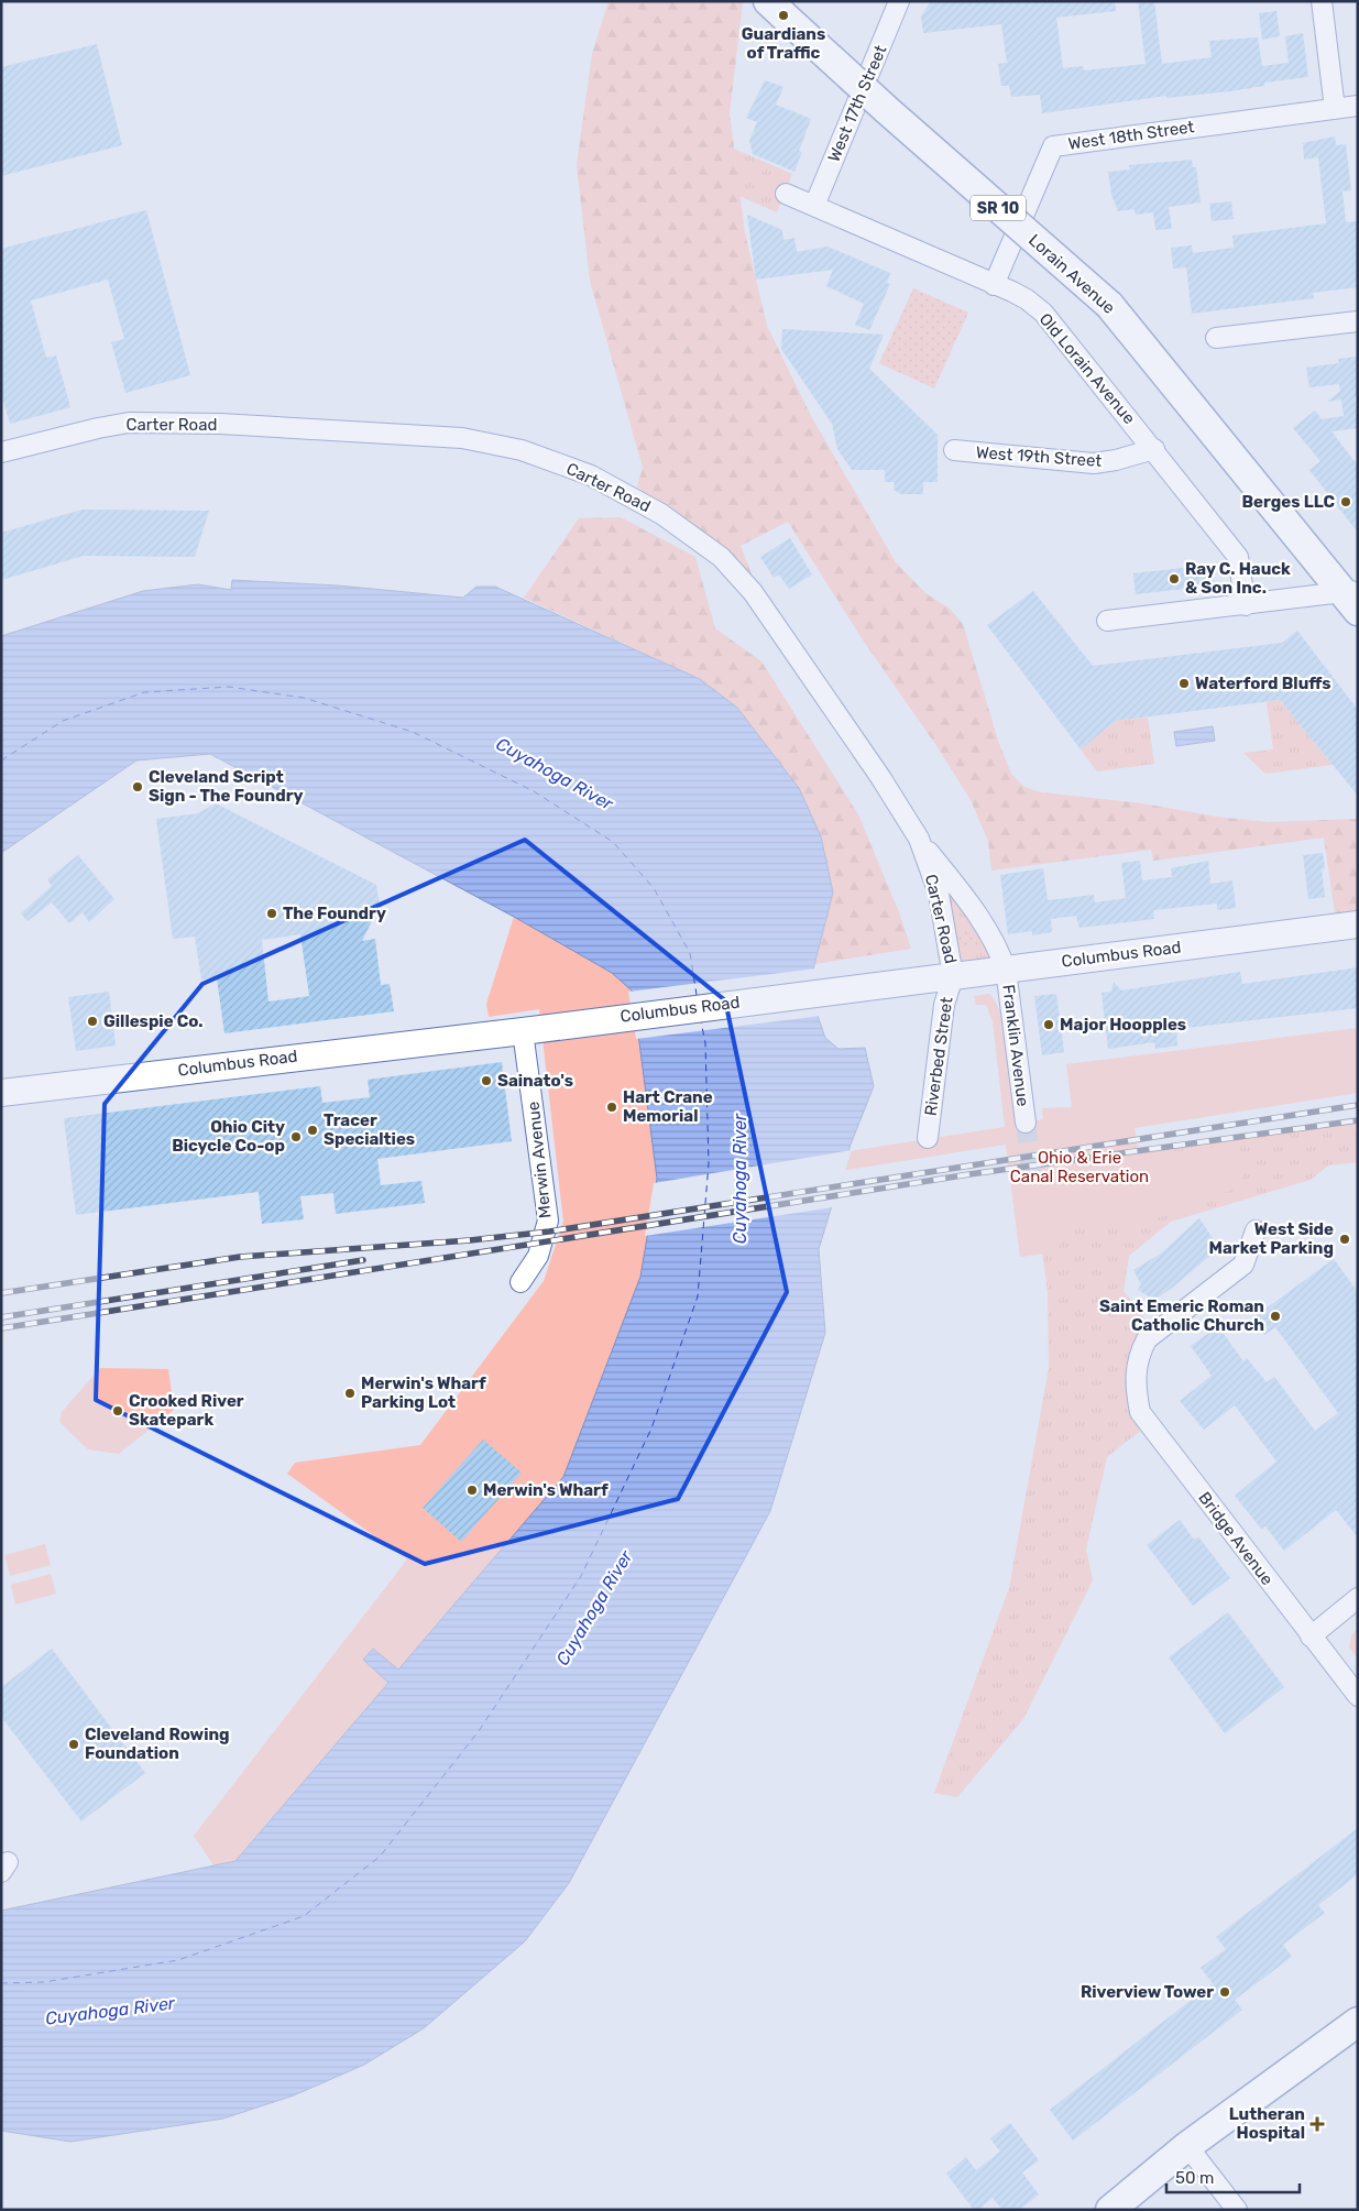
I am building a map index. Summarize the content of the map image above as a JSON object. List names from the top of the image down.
{
  "streets": {
    "main road": ["SR 10", "Lorain Avenue"],
    "street": [
      "West 17th Street",
      "West 18th Street",
      "Old Lorain Avenue",
      "Carter Road",
      "West 19th Street",
      "Columbus Road",
      "Franklin Avenue",
      "Riverbed Street",
      "Merwin Avenue",
      "Bridge Avenue"
    ]
  },
  "crossings": [
    ["West 17th Street", "Old Lorain Avenue"],
    ["West 18th Street", "Old Lorain Avenue"],
    ["Old Lorain Avenue", "West 19th Street"],
    ["Carter Road", "Columbus Road"],
    ["Carter Road", "Franklin Avenue"],
    ["Carter Road", "Riverbed Street"],
    ["Columbus Road", "Franklin Avenue"],
    ["Columbus Road", "Riverbed Street"],
    ["Columbus Road", "Merwin Avenue"]
  ],
  "water": ["Cuyahoga River"],
  "parks": ["Ohio & Erie Canal Reservation"],
  "places": {
    "other": [
      "Guardians of Traffic",
      "Berges LLC",
      "Ray C. Hauck & Son Inc.",
      "Waterford Bluffs",
      "Cleveland Script Sign - The Foundry",
      "The Foundry",
      "Gillespie Co.",
      "Major Hoopples",
      "Sainato's",
      "Hart Crane Memorial",
      "Tracer Specialties",
      "Ohio City Bicycle Co-op",
      "West Side Market Parking",
      "Saint Emeric Roman Catholic Church",
      "Merwin's Wharf Parking Lot",
      "Crooked River Skatepark",
      "Merwin's Wharf",
      "Cleveland Rowing Foundation",
      "Riverview Tower"
    ],
    "health": ["Lutheran Hospital"]
  },
  "scale_bar": "50 m"
}
